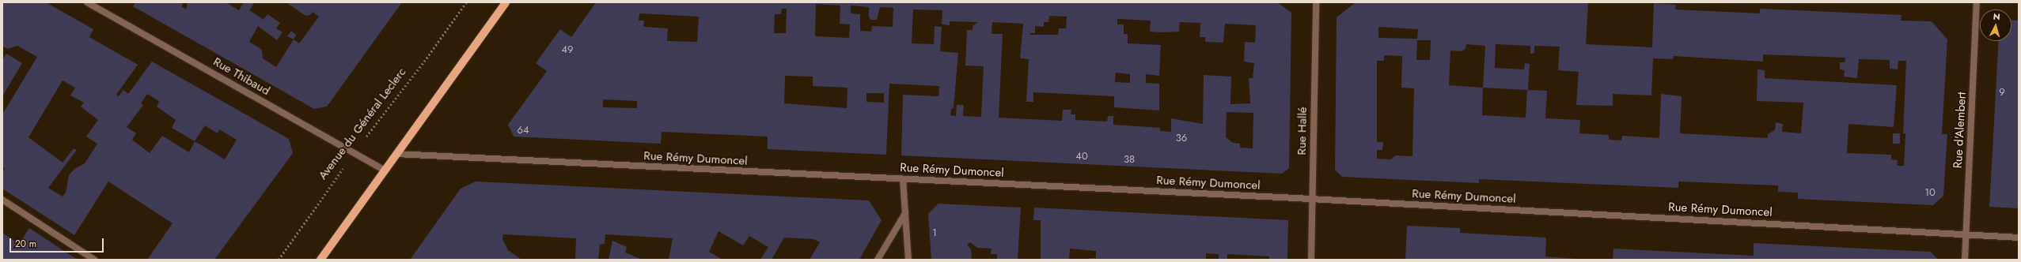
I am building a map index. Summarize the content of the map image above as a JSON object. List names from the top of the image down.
{
  "streets": {
    "street": [
      "Rue Thibaud",
      "Rue d'Alembert",
      "Rue Hallé",
      "Rue Rémy Dumoncel"
    ],
    "path": ["Avenue du Général Leclerc"]
  },
  "crossings": [
    ["Rue Thibaud", "Avenue du Général Leclerc"],
    ["Rue d'Alembert", "Rue Rémy Dumoncel"],
    ["Rue Hallé", "Rue Rémy Dumoncel"]
  ],
  "house_numbers": [
    "49",
    "9",
    "64",
    "36",
    "40",
    "38",
    "10",
    "1"
  ],
  "scale_bar": "20 m",
  "north": "top"
}
